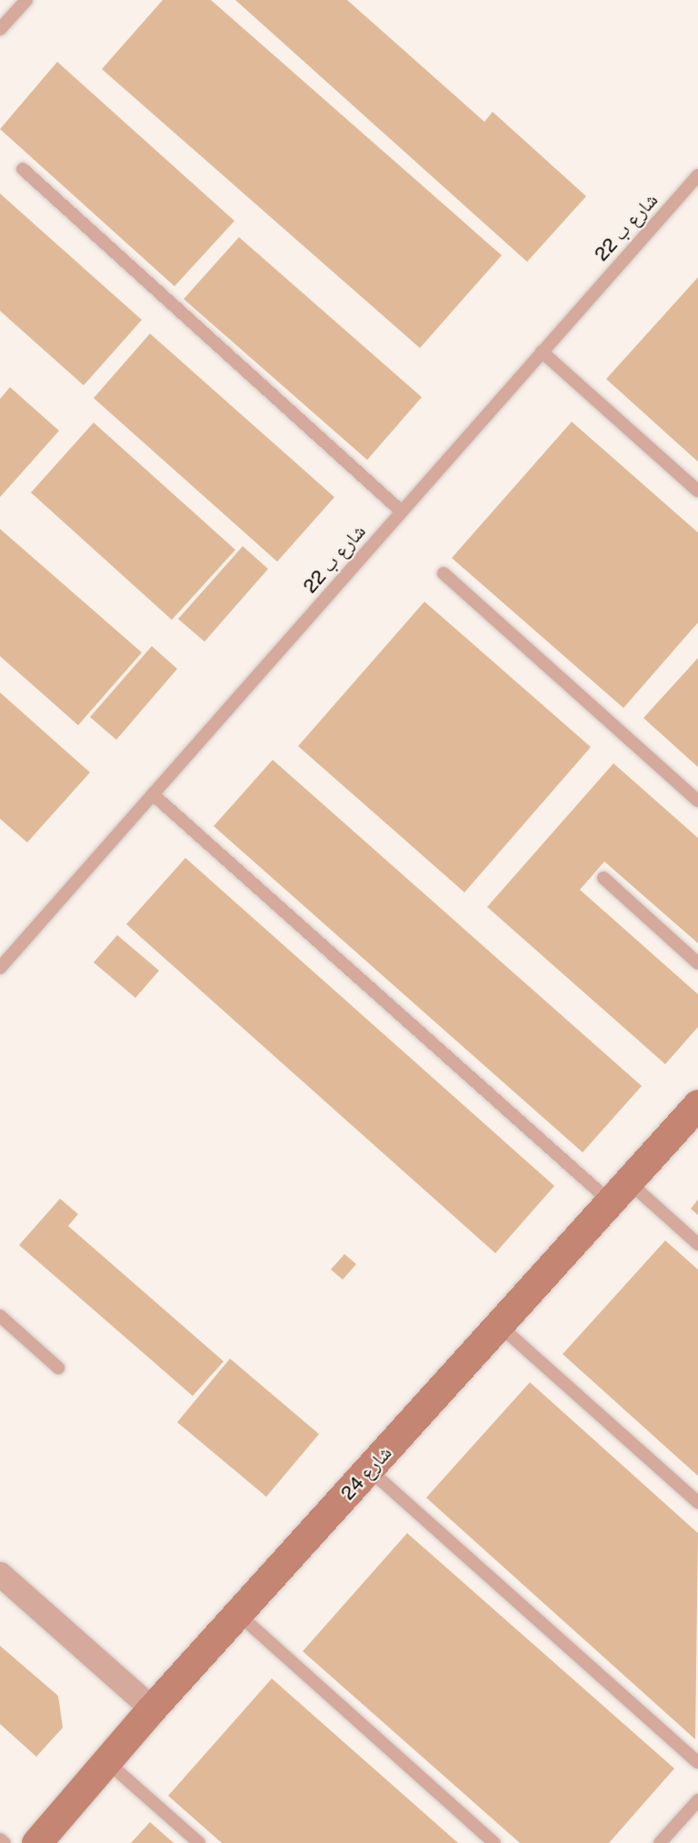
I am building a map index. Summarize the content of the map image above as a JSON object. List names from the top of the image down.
{
  "streets": {
    "street": ["شارع 24"],
    "lane": ["شارع ب 22"]
  }
}
